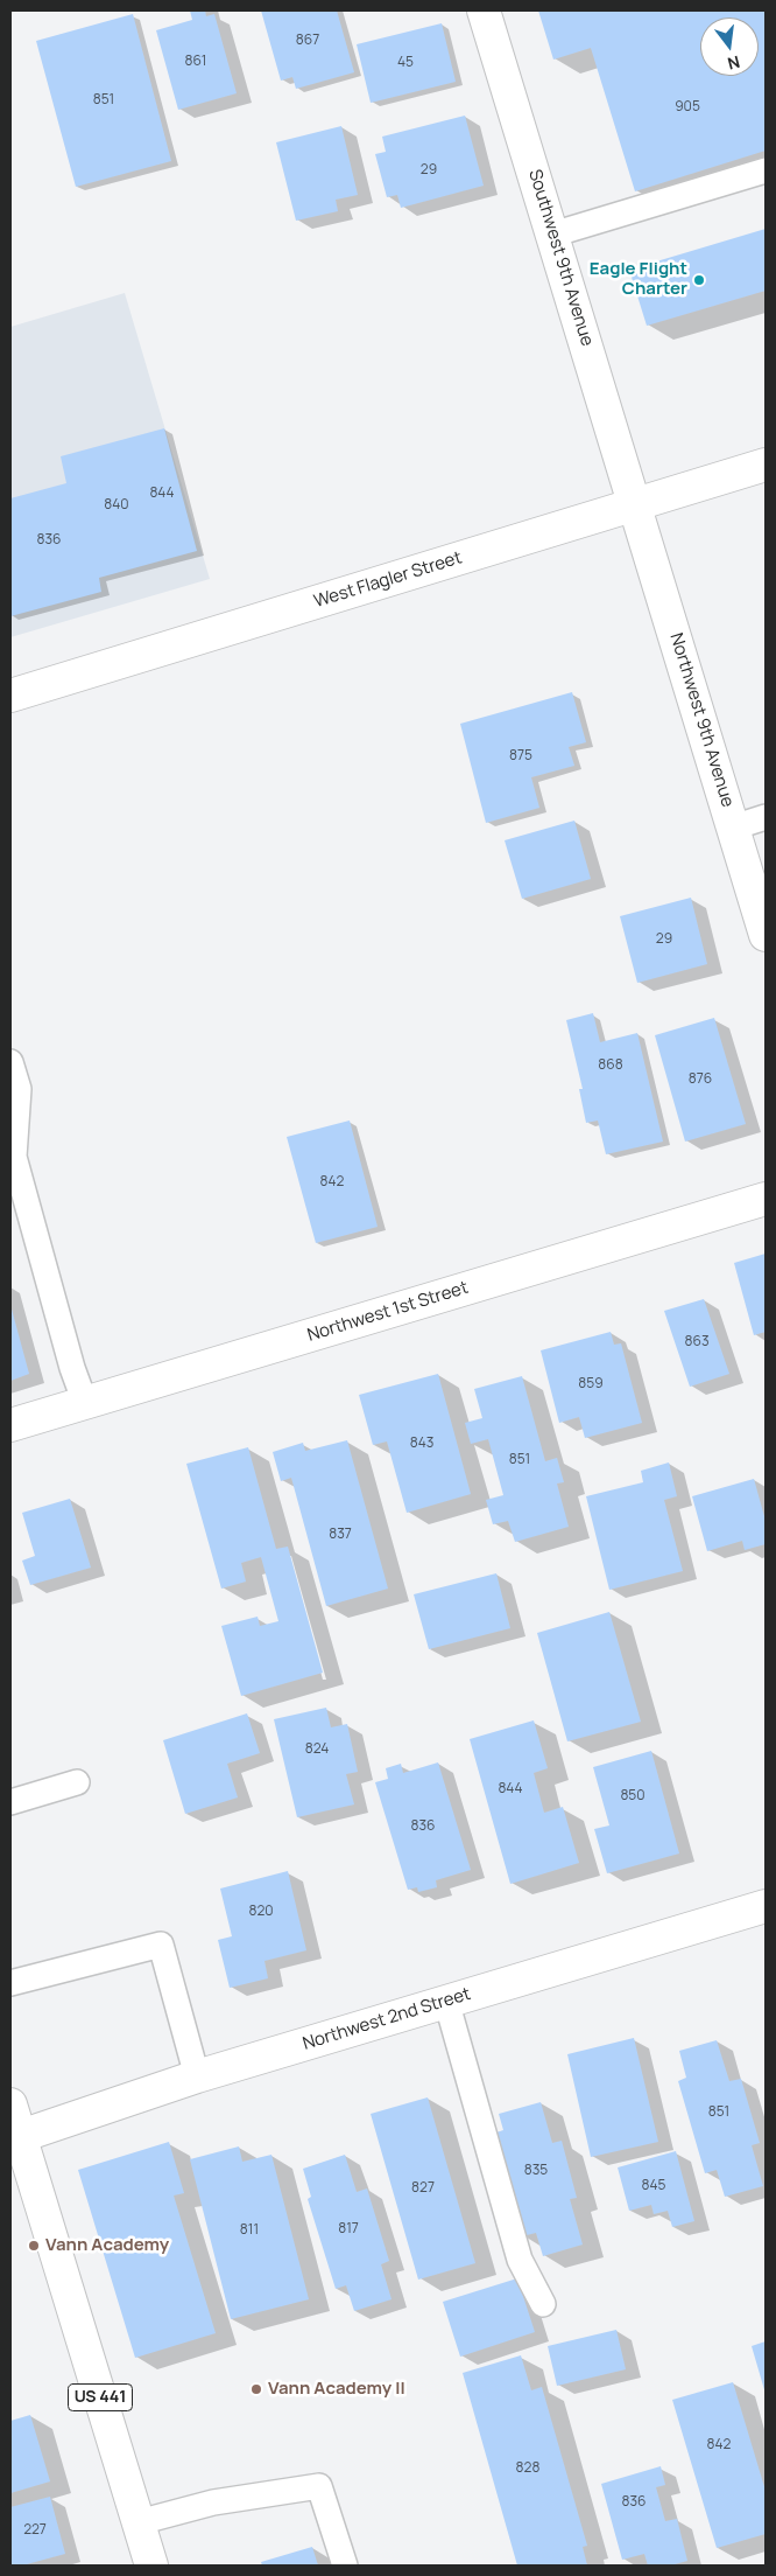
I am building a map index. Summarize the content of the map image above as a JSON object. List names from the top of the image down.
{
  "streets": {
    "street": [
      "Southwest 9th Avenue",
      "West Flagler Street",
      "Northwest 9th Avenue",
      "Northwest 1st Street",
      "Northwest 2nd Street",
      "US 441"
    ]
  },
  "crossings": [
    ["Southwest 9th Avenue", "West Flagler Street"],
    ["Southwest 9th Avenue", "Northwest 9th Avenue"],
    ["West Flagler Street", "Northwest 9th Avenue"],
    ["Northwest 2nd Street", "US 441"]
  ],
  "places": ["Eagle Flight Charter", "Vann Academy", "Vann Academy II"],
  "house_numbers": [
    "867",
    "861",
    "45",
    "851",
    "905",
    "29",
    "844",
    "840",
    "836",
    "875",
    "29",
    "868",
    "876",
    "842",
    "863",
    "859",
    "843",
    "851",
    "837",
    "824",
    "844",
    "850",
    "836",
    "820",
    "851",
    "835",
    "845",
    "827",
    "817",
    "811",
    "842",
    "828",
    "836",
    "227"
  ],
  "north": "bottom"
}
